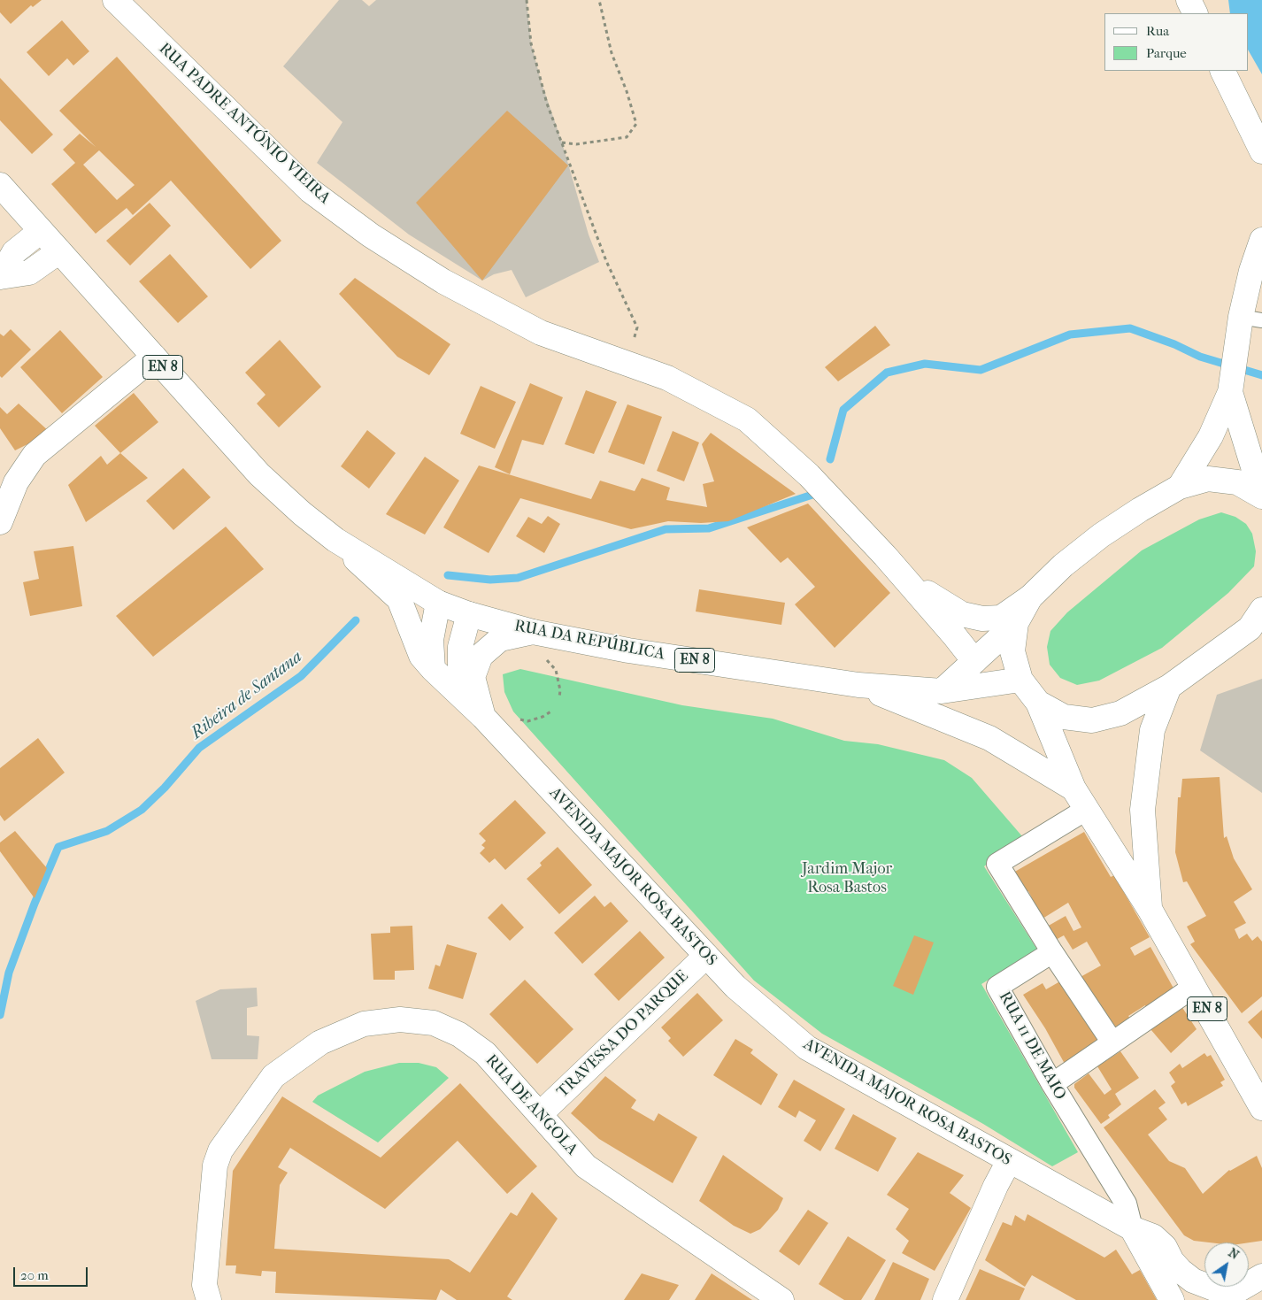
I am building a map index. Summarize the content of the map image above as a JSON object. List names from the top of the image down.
{
  "streets": {
    "street": [
      "RUA PADRE ANTÓNIO VIEIRA",
      "EN 8",
      "RUA DA REPÚBLICA",
      "AVENIDA MAJOR ROSA BASTOS",
      "TRAVESSA DO PARQUE",
      "RUA 11 DE MAIO",
      "RUA DE ANGOLA"
    ]
  },
  "crossings": [
    ["EN 8", "RUA DA REPÚBLICA"],
    ["AVENIDA MAJOR ROSA BASTOS", "TRAVESSA DO PARQUE"],
    ["AVENIDA MAJOR ROSA BASTOS", "RUA 11 DE MAIO"],
    ["TRAVESSA DO PARQUE", "RUA DE ANGOLA"]
  ],
  "water": ["Ribeira de Santana"],
  "parks": ["Jardim Major Rosa Bastos"],
  "legend": ["Rua", "Parque"],
  "scale_bar": "20 m",
  "north": "top right"
}
